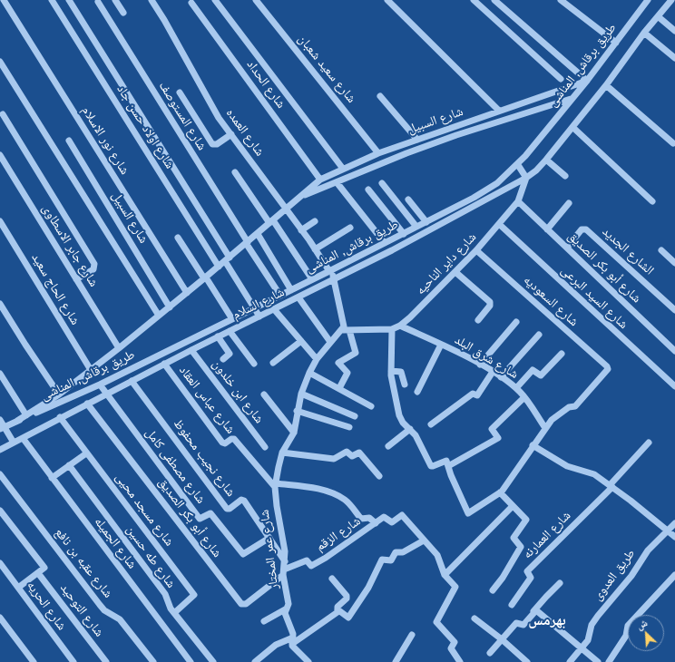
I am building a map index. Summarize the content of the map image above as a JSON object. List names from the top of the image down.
{
  "streets": {
    "street": [
      "طريق برقاش, المناشى",
      "شارع سعيد شعبان",
      "شارع الحداد",
      "شارع المستوصف",
      "شارع السبيل",
      "شارع اولاد حسن جاد",
      "شارع العمده",
      "شارع نور الاسلام",
      "شارع جابر الاسطاوى",
      "الشارع الجديد",
      "شارع داير الناحيه",
      "شارع أبو بكر الصديق",
      "شارع الحاج سعيد",
      "شارع السيد البرعى",
      "شارع السعوديه",
      "شارع السلام",
      "شارع شرق البلد",
      "شارع ابن خلدون",
      "شارع عباس العقاد",
      "شارع نجيب محفوظ",
      "شارع مصطفى كامل",
      "شارع مسجد محيى",
      "شارع الزقم",
      "شارع العمارنه",
      "شارع الجميله",
      "شارع عمر المختار",
      "شارع طه حسين",
      "شارع عقبه بن نافع",
      "طريق العدوى",
      "شارع الحريه",
      "شارع التوحيد"
    ]
  },
  "crossings": [
    ["طريق برقاش, المناشى", "شارع المستوصف"],
    ["طريق برقاش, المناشى", "شارع السبيل"],
    ["طريق برقاش, المناشى", "شارع العمده"],
    ["طريق برقاش, المناشى", "شارع مصطفى كامل"],
    ["شارع سعيد شعبان", "شارع السبيل"],
    ["شارع الحداد", "شارع السبيل"],
    ["شارع المستوصف", "شارع السبيل"],
    ["شارع السبيل", "شارع اولاد حسن جاد"],
    ["شارع السبيل", "شارع العمده"],
    ["شارع السبيل", "شارع نور الاسلام"],
    ["شارع السبيل", "شارع جابر الاسطاوى"],
    ["شارع السبيل", "شارع الحاج سعيد"],
    ["الشارع الجديد", "شارع أبو بكر الصديق"],
    ["شارع داير الناحيه", "شارع أبو بكر الصديق"],
    ["شارع داير الناحيه", "شارع السيد البرعى"],
    ["شارع داير الناحيه", "شارع السعوديه"],
    ["شارع داير الناحيه", "شارع السلام"],
    ["شارع داير الناحيه", "شارع شرق البلد"],
    ["شارع داير الناحيه", "شارع عمر المختار"],
    ["شارع أبو بكر الصديق", "شارع السلام"],
    ["شارع أبو بكر الصديق", "شارع الزقم"],
    ["شارع أبو بكر الصديق", "شارع عمر المختار"],
    ["شارع السعوديه", "شارع شرق البلد"],
    ["شارع السلام", "شارع ابن خلدون"],
    ["شارع السلام", "شارع عباس العقاد"],
    ["شارع السلام", "شارع نجيب محفوظ"],
    ["شارع السلام", "شارع مصطفى كامل"],
    ["شارع السلام", "شارع مسجد محيى"],
    ["شارع السلام", "شارع الجميله"],
    ["شارع عباس العقاد", "شارع عمر المختار"],
    ["شارع نجيب محفوظ", "شارع مصطفى كامل"],
    ["شارع نجيب محفوظ", "شارع عمر المختار"],
    ["شارع مسجد محيى", "شارع طه حسين"],
    ["شارع الزقم", "شارع عمر المختار"]
  ],
  "districts": ["بهرمس"],
  "north": "top left"
}
